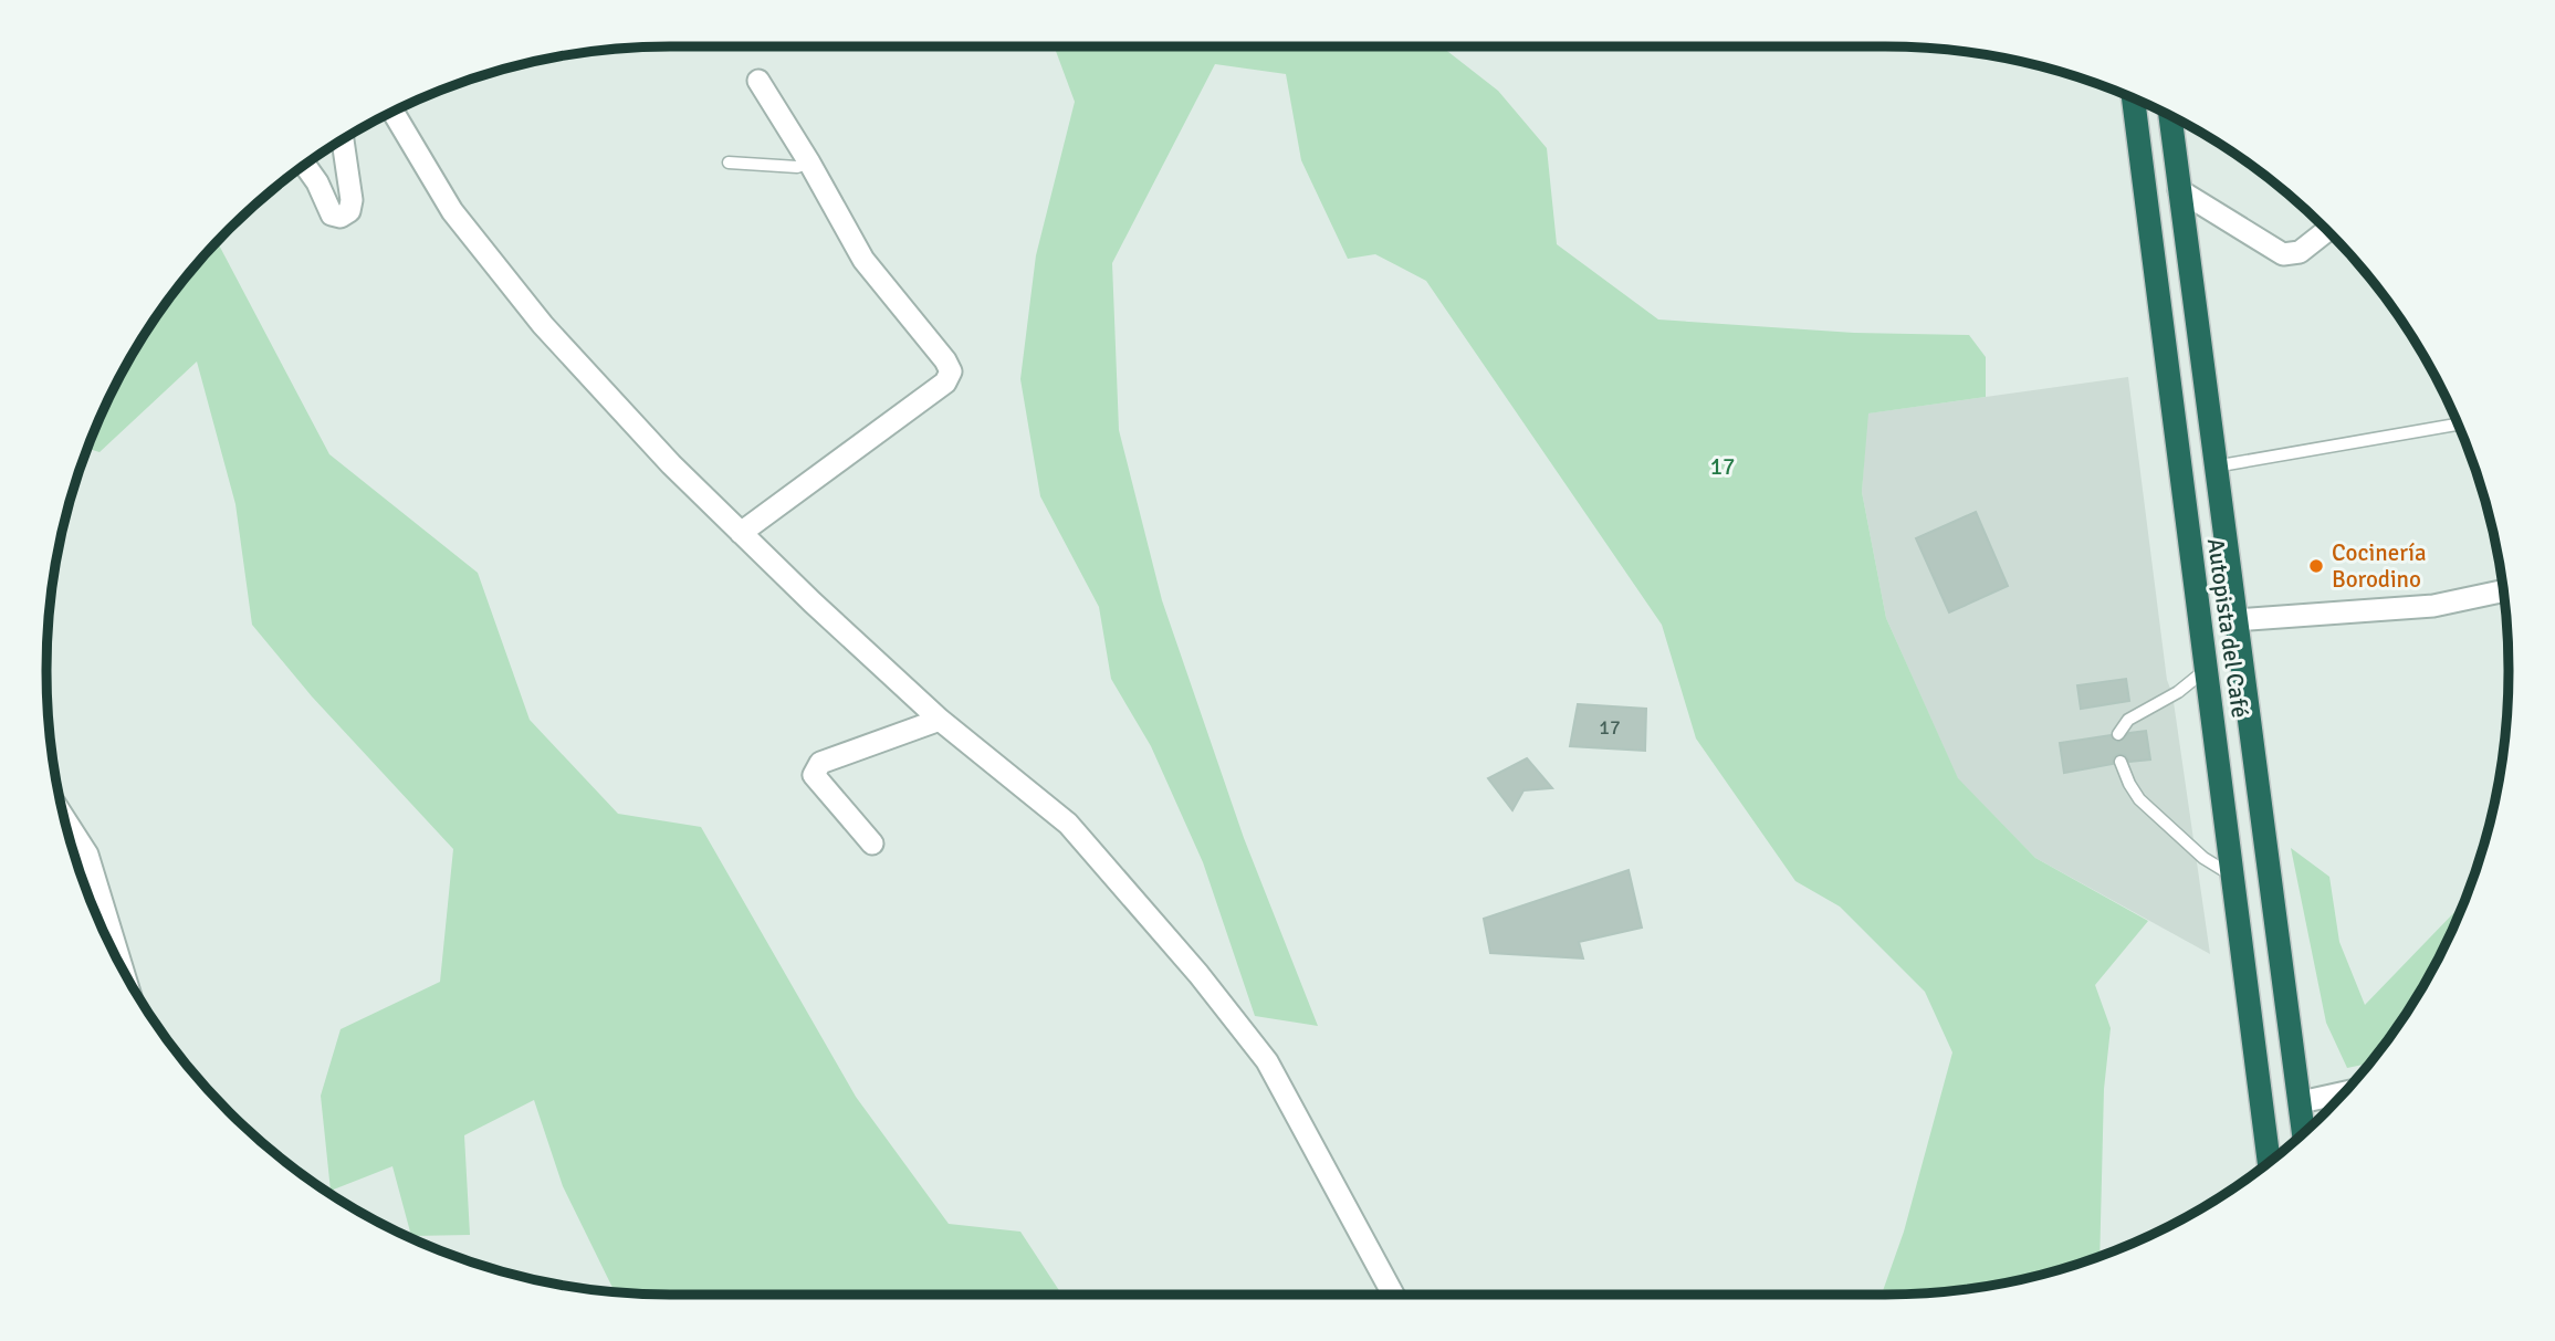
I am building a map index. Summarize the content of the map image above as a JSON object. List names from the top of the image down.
{
  "streets": {
    "highway": ["Autopista del Café"]
  },
  "parks": ["17"],
  "places": ["Cocinería Borodino"],
  "house_numbers": ["17"]
}
